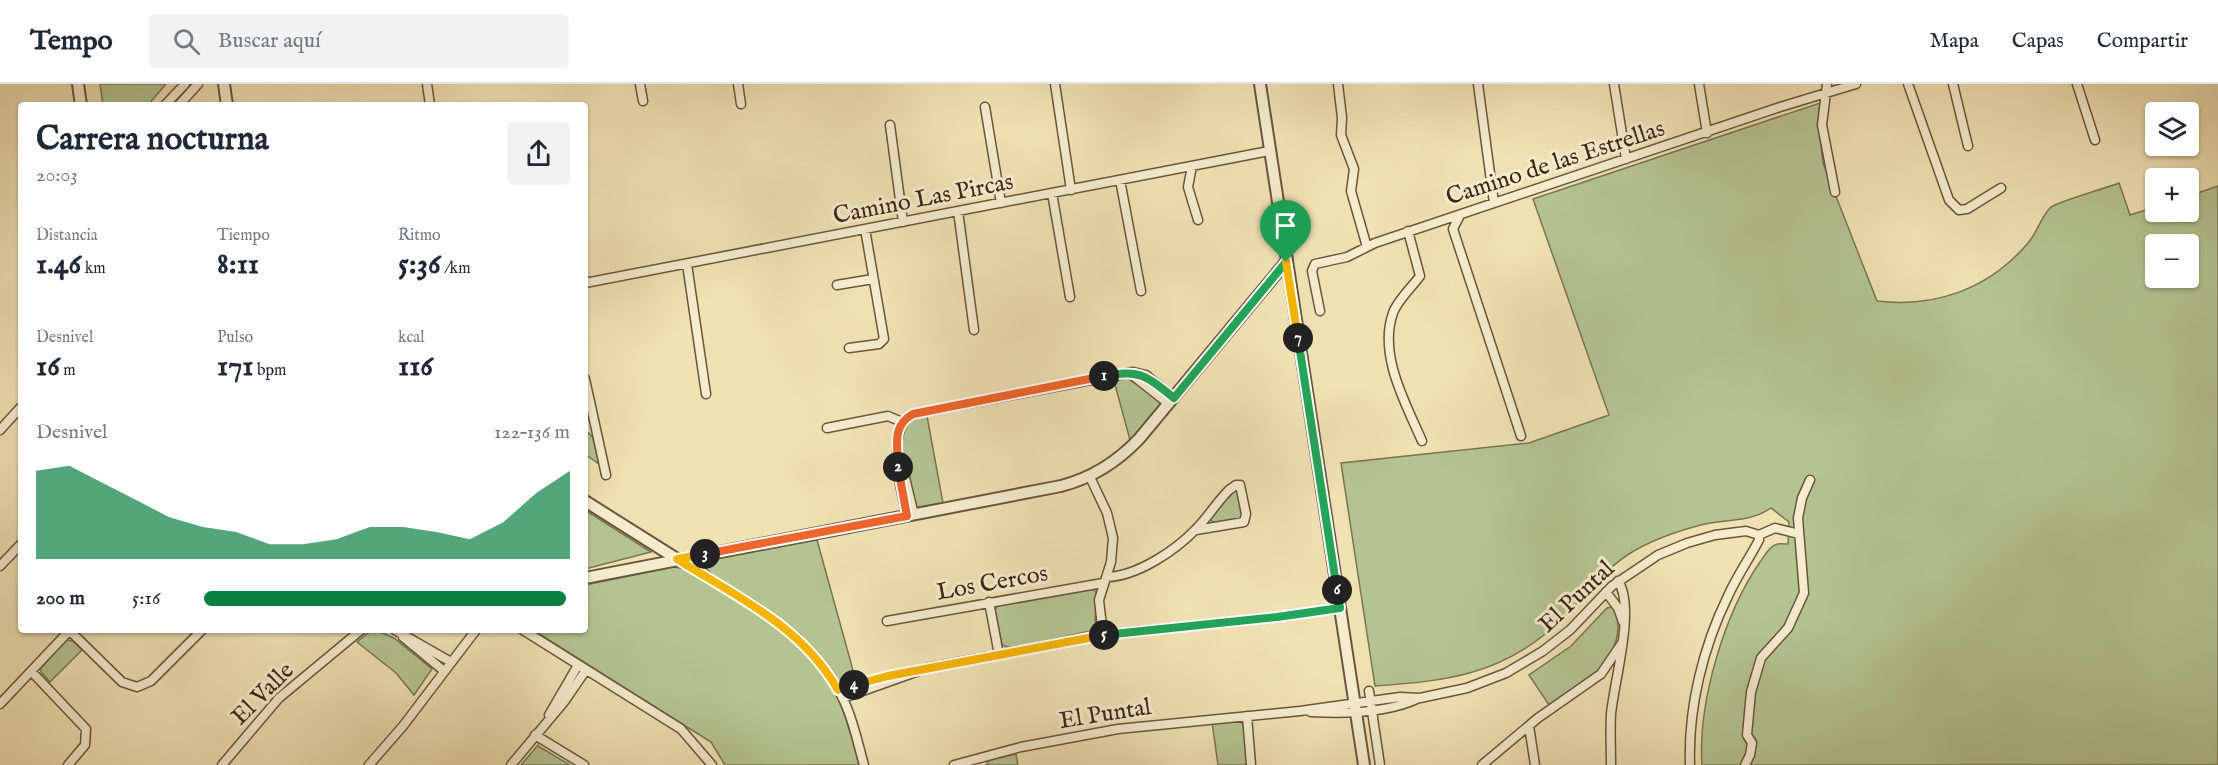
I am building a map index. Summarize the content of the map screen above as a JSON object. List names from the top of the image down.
{
  "streets": {
    "street": [
      "Camino de las Estrellas",
      "Camino Las Pircas",
      "Los Cercos",
      "El Puntal",
      "El Valle"
    ]
  },
  "page": {
    "header": "Tempo",
    "search": "Buscar aquí",
    "nav": ["Mapa", "Capas", "Compartir"],
    "map_buttons": ["+", "−"],
    "heading": ["Carrera nocturna", "20:03"],
    "stats": [
      ["Distancia", "1.46 km"],
      ["Tiempo", "8:11"],
      ["Ritmo", "5:36 /km"],
      ["Desnivel", "16 m"],
      ["Pulso", "171 bpm"],
      ["kcal", "116"]
    ],
    "pins": [
      "7",
      "1",
      "2",
      "3",
      "6",
      "5",
      "4"
    ],
    "chart": ["Desnivel", "122–136 m"],
    "list": [
      {
        "name": "200 m",
        "note": "5:16"
      }
    ]
  }
}
